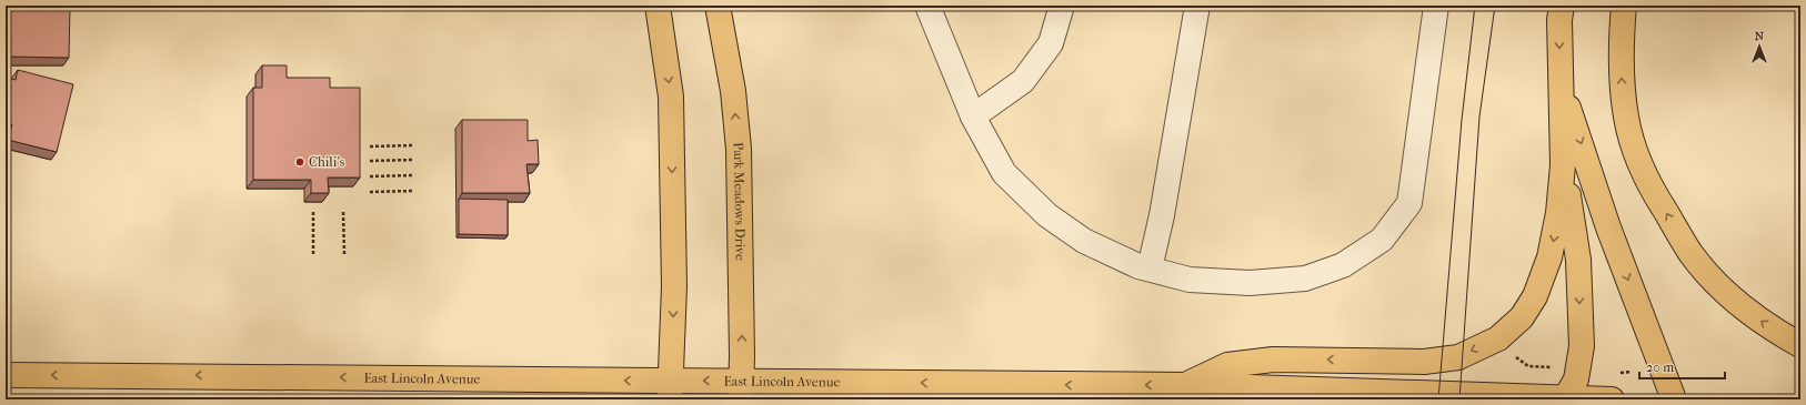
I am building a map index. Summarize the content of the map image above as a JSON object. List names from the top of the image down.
{
  "streets": {
    "main road": ["Park Meadows Drive", "East Lincoln Avenue"]
  },
  "crossings": [
    ["Park Meadows Drive", "East Lincoln Avenue"]
  ],
  "one_way": ["East Lincoln Avenue"],
  "places": ["Chili's"],
  "scale_bar": "20 m",
  "north": "top"
}
